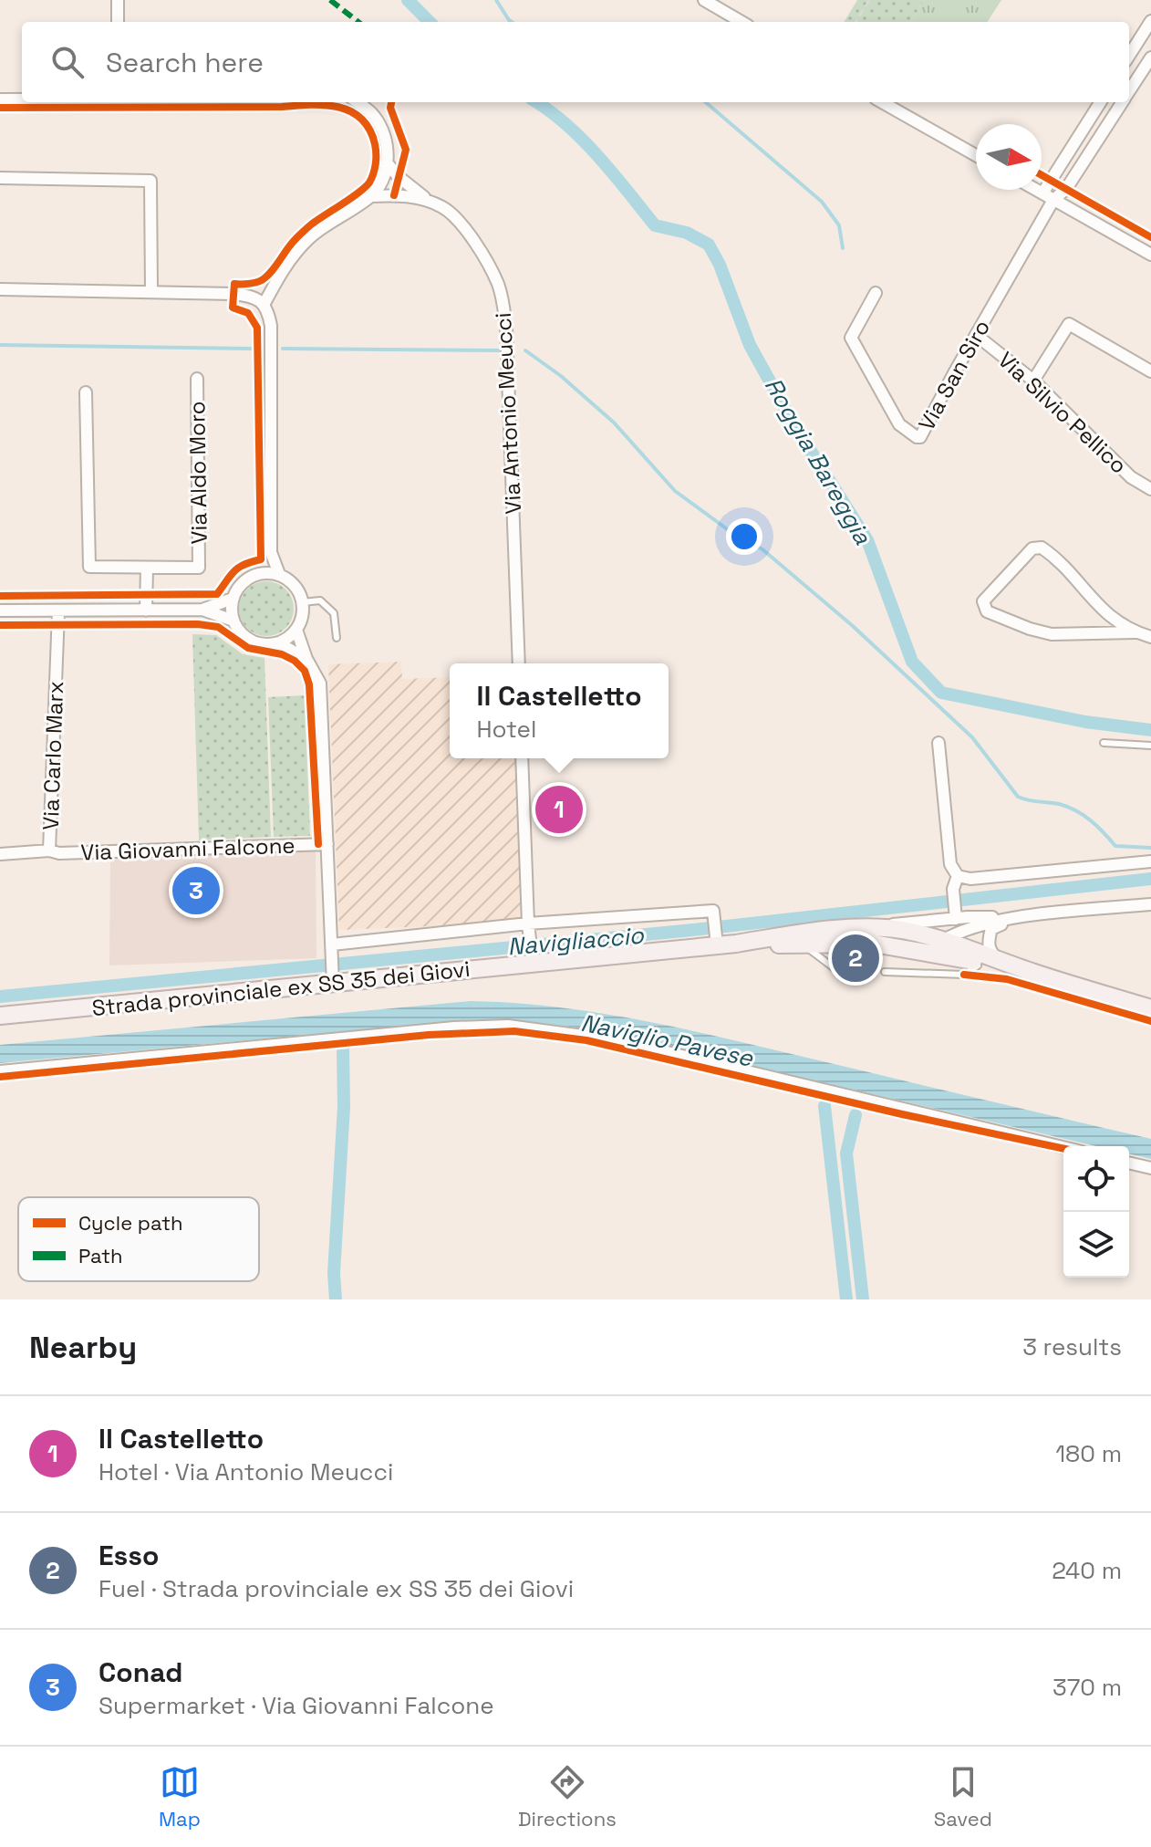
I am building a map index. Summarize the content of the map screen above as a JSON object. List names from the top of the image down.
{
  "streets": {
    "main road": ["Strada provinciale ex SS 35 dei Giovi"],
    "street": [
      "Via San Siro",
      "Via Silvio Pellico",
      "Via Antonio Meucci",
      "Via Aldo Moro",
      "Via Carlo Marx",
      "Via Giovanni Falcone"
    ]
  },
  "crossings": [
    ["Via San Siro", "Via Silvio Pellico"],
    ["Via Carlo Marx", "Via Giovanni Falcone"]
  ],
  "water": ["Roggia Bareggia", "Navigliaccio", "Naviglio Pavese"],
  "legend": ["Cycle path", "Path"],
  "north": "right",
  "page": {
    "search": "Search here",
    "popup": ["Il Castelletto", "Hotel"],
    "pins": ["1", "3", "2"],
    "heading": ["Nearby", "3 results"],
    "list": [
      {
        "mark": "1",
        "name": "Il Castelletto",
        "note": "Hotel · Via Antonio Meucci",
        "value": "180 m"
      },
      {
        "mark": "2",
        "name": "Esso",
        "note": "Fuel · Strada provinciale ex SS 35 dei Giovi",
        "value": "240 m"
      },
      {
        "mark": "3",
        "name": "Conad",
        "note": "Supermarket · Via Giovanni Falcone",
        "value": "370 m"
      }
    ],
    "nav": ["Map", "Directions", "Saved"]
  }
}
